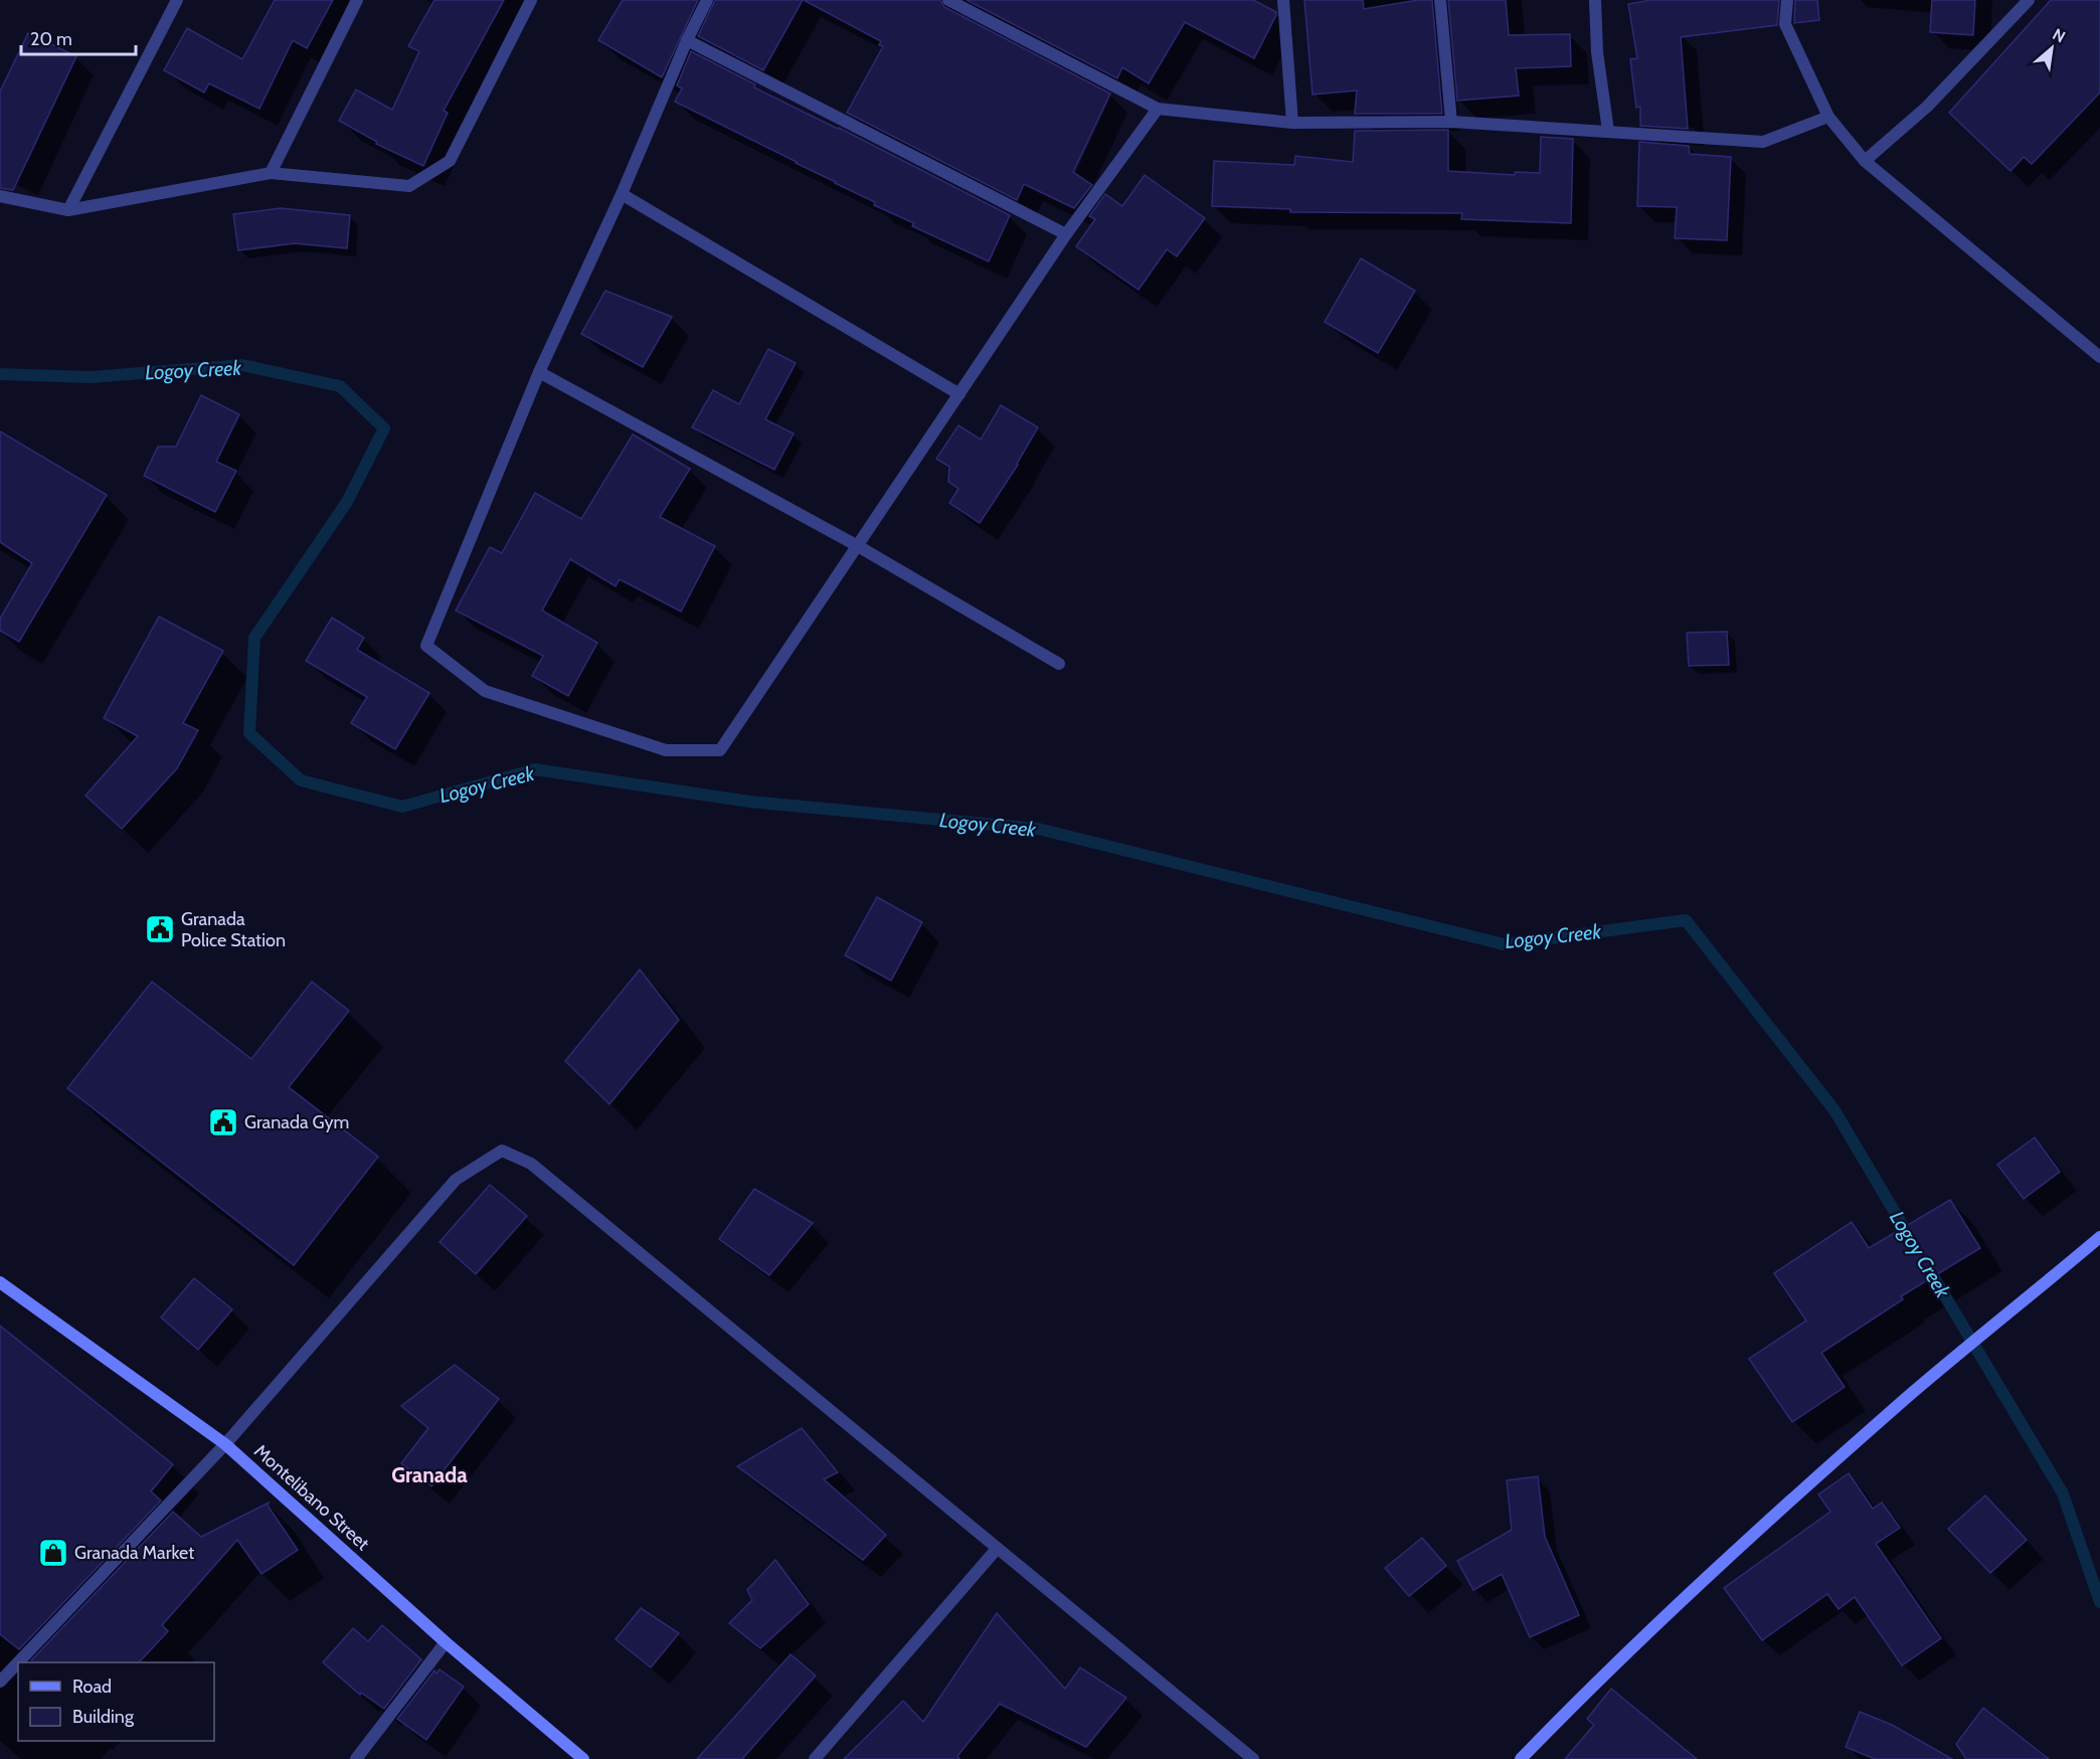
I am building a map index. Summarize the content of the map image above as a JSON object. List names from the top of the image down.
{
  "streets": {
    "main road": ["Montelibano Street"]
  },
  "districts": ["Granada"],
  "water": ["Logoy Creek"],
  "places": {
    "public building": ["Granada Police Station", "Granada Gym"],
    "shop": ["Granada Market"]
  },
  "legend": ["Road", "Building"],
  "scale_bar": "20 m",
  "north": "top right"
}
